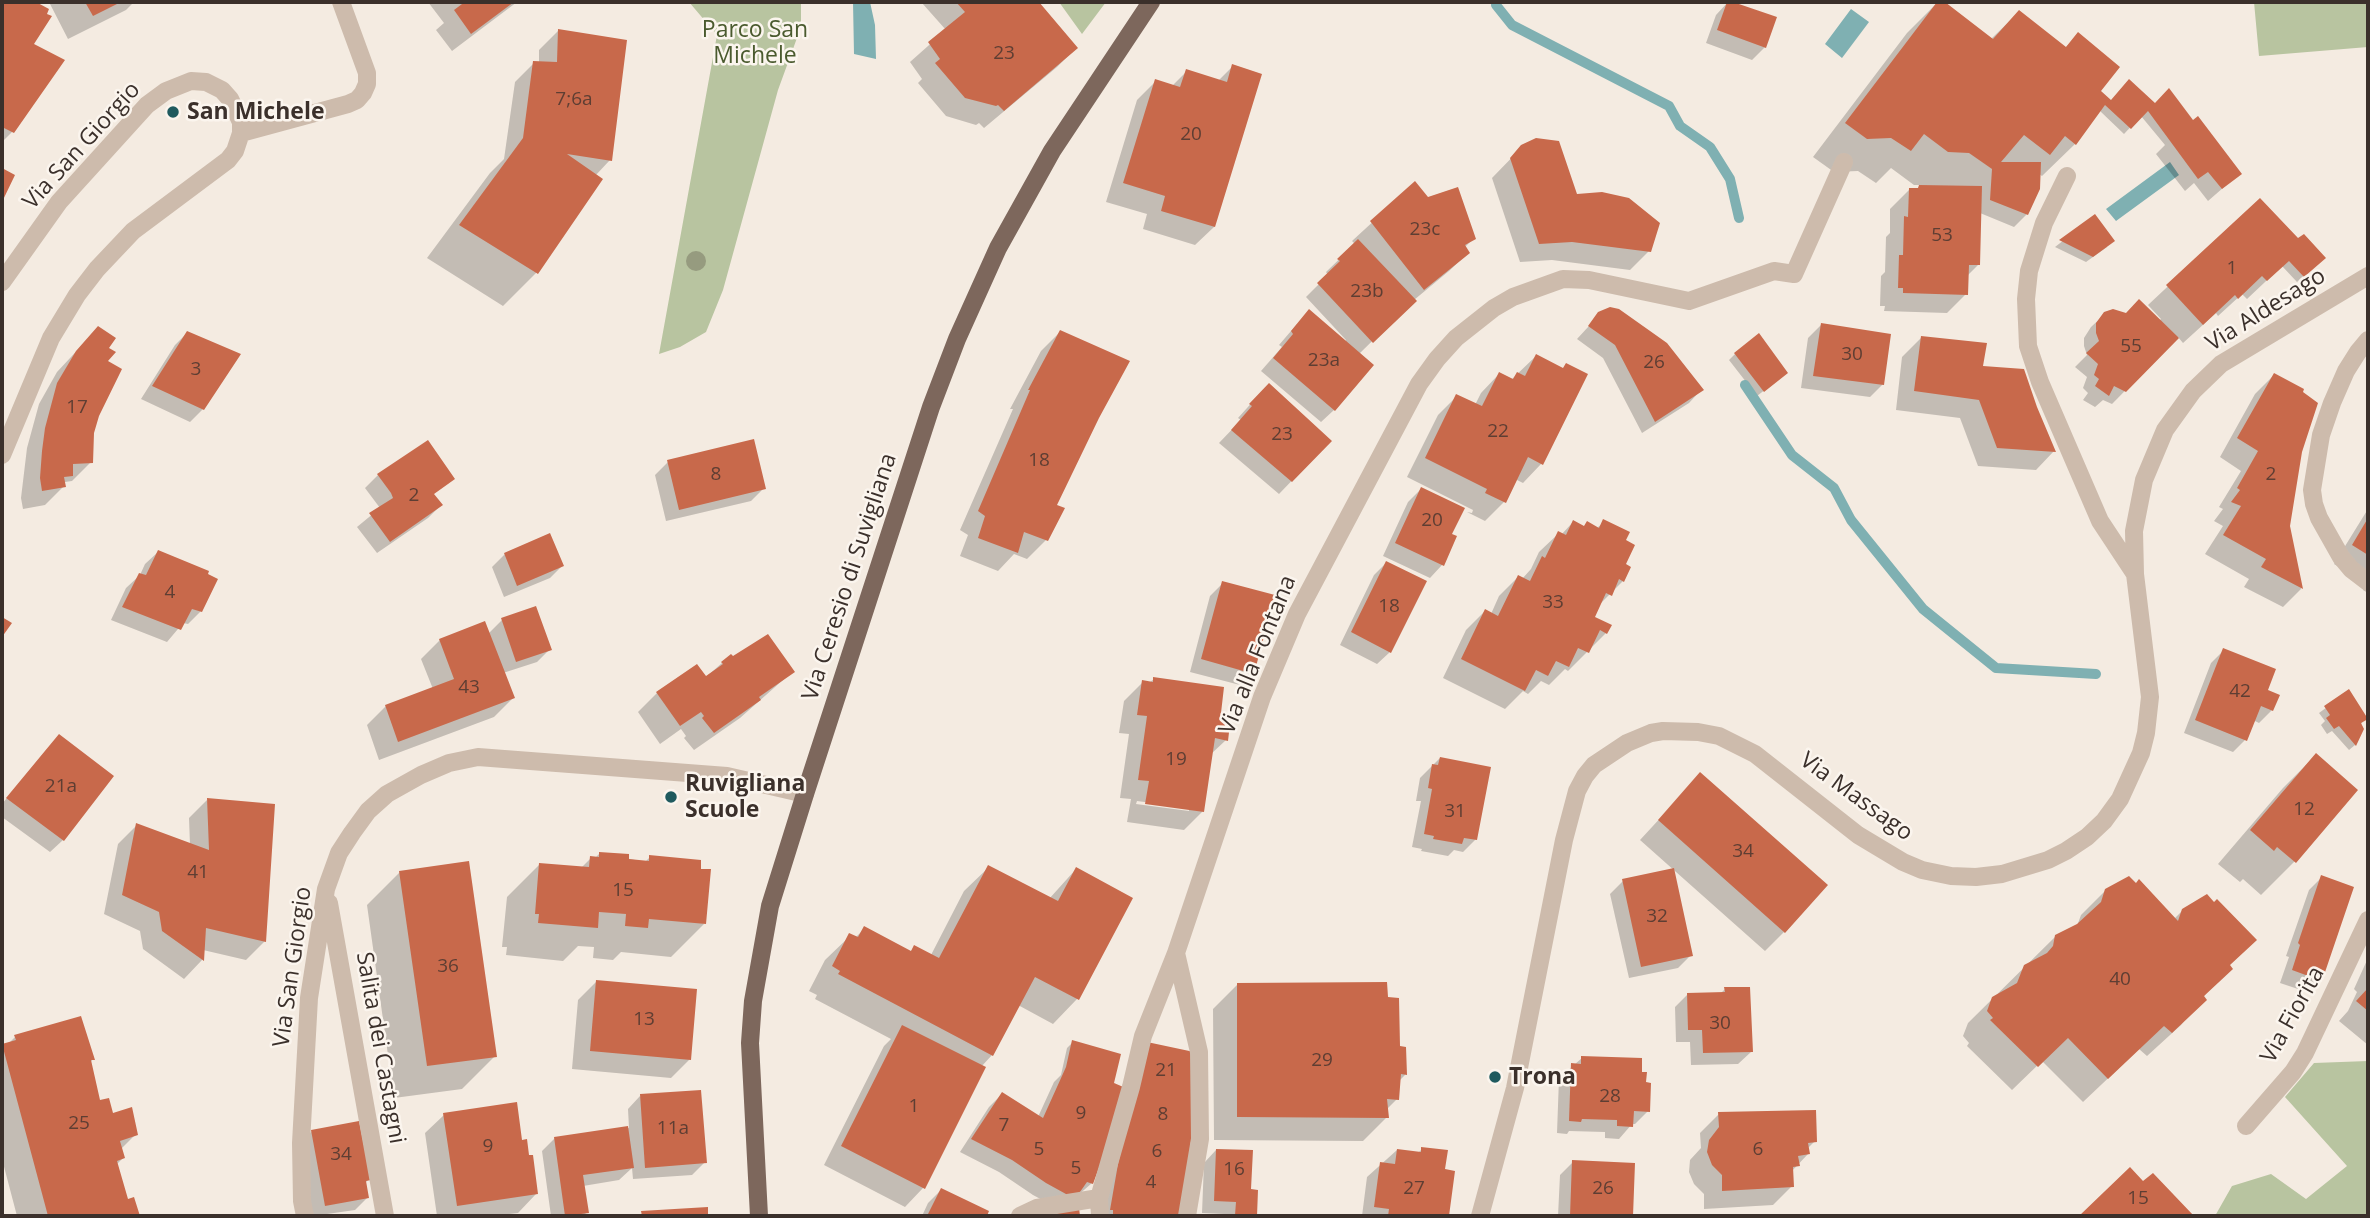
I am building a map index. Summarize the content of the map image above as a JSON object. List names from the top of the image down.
{
  "streets": {
    "main road": ["Via Ceresio di Suvigliana"],
    "street": [
      "Via San Giorgio",
      "Via Aldesago",
      "Via alla Fontana",
      "Via Massago",
      "Via Fiorita",
      "Salita dei Castagni"
    ]
  },
  "crossings": [
    ["Via San Giorgio", "Via Ceresio di Suvigliana"],
    ["Via San Giorgio", "Salita dei Castagni"],
    ["Via Aldesago", "Via Massago"]
  ],
  "parks": ["Parco San Michele"],
  "places": ["San Michele", "Ruvigliana Scuole", "Trona"],
  "house_numbers": [
    "23",
    "7;6a",
    "20",
    "23c",
    "53",
    "1",
    "23b",
    "55",
    "30",
    "23a",
    "26",
    "3",
    "17",
    "22",
    "23",
    "18",
    "8",
    "2",
    "2",
    "20",
    "4",
    "33",
    "18",
    "43",
    "42",
    "19",
    "21a",
    "12",
    "31",
    "34",
    "41",
    "15",
    "32",
    "36",
    "40",
    "13",
    "30",
    "29",
    "21",
    "28",
    "1",
    "9",
    "8",
    "25",
    "7",
    "11a",
    "9",
    "5",
    "6",
    "6",
    "34",
    "5",
    "16",
    "4",
    "27",
    "26",
    "15"
  ]
}
